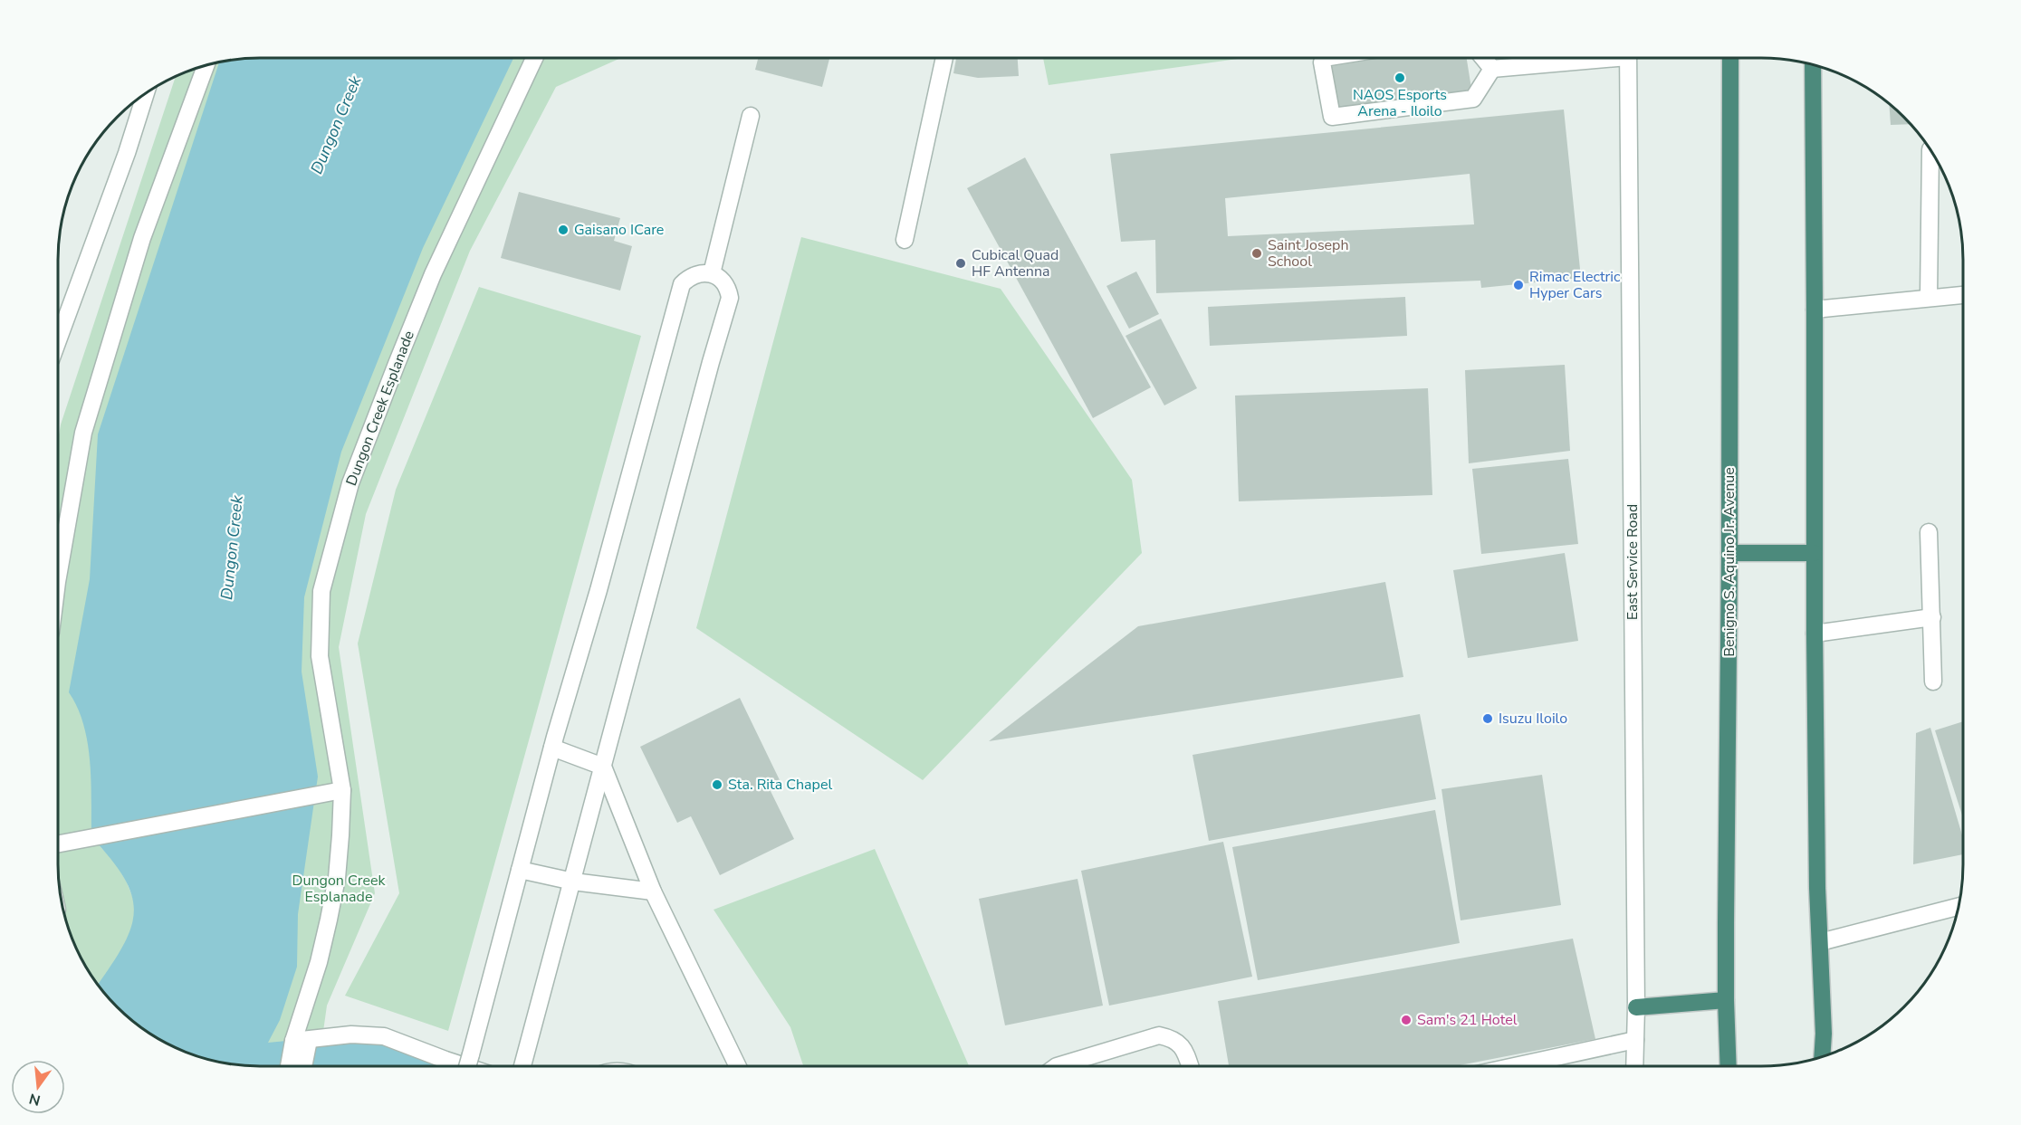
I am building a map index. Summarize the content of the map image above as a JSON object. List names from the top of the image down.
{
  "streets": {
    "highway": ["Benigno S. Aquino Jr. Avenue"],
    "street": ["Dungon Creek Esplanade", "East Service Road"]
  },
  "water": ["Dungon Creek"],
  "parks": ["Dungon Creek Esplanade"],
  "places": [
    "NAOS Esports Arena - Iloilo",
    "Gaisano ICare",
    "Saint Joseph School",
    "Cubical Quad HF Antenna",
    "Rimac Electric Hyper Cars",
    "Isuzu Iloilo",
    "Sta. Rita Chapel",
    "Sam's 21 Hotel"
  ],
  "north": "bottom"
}
